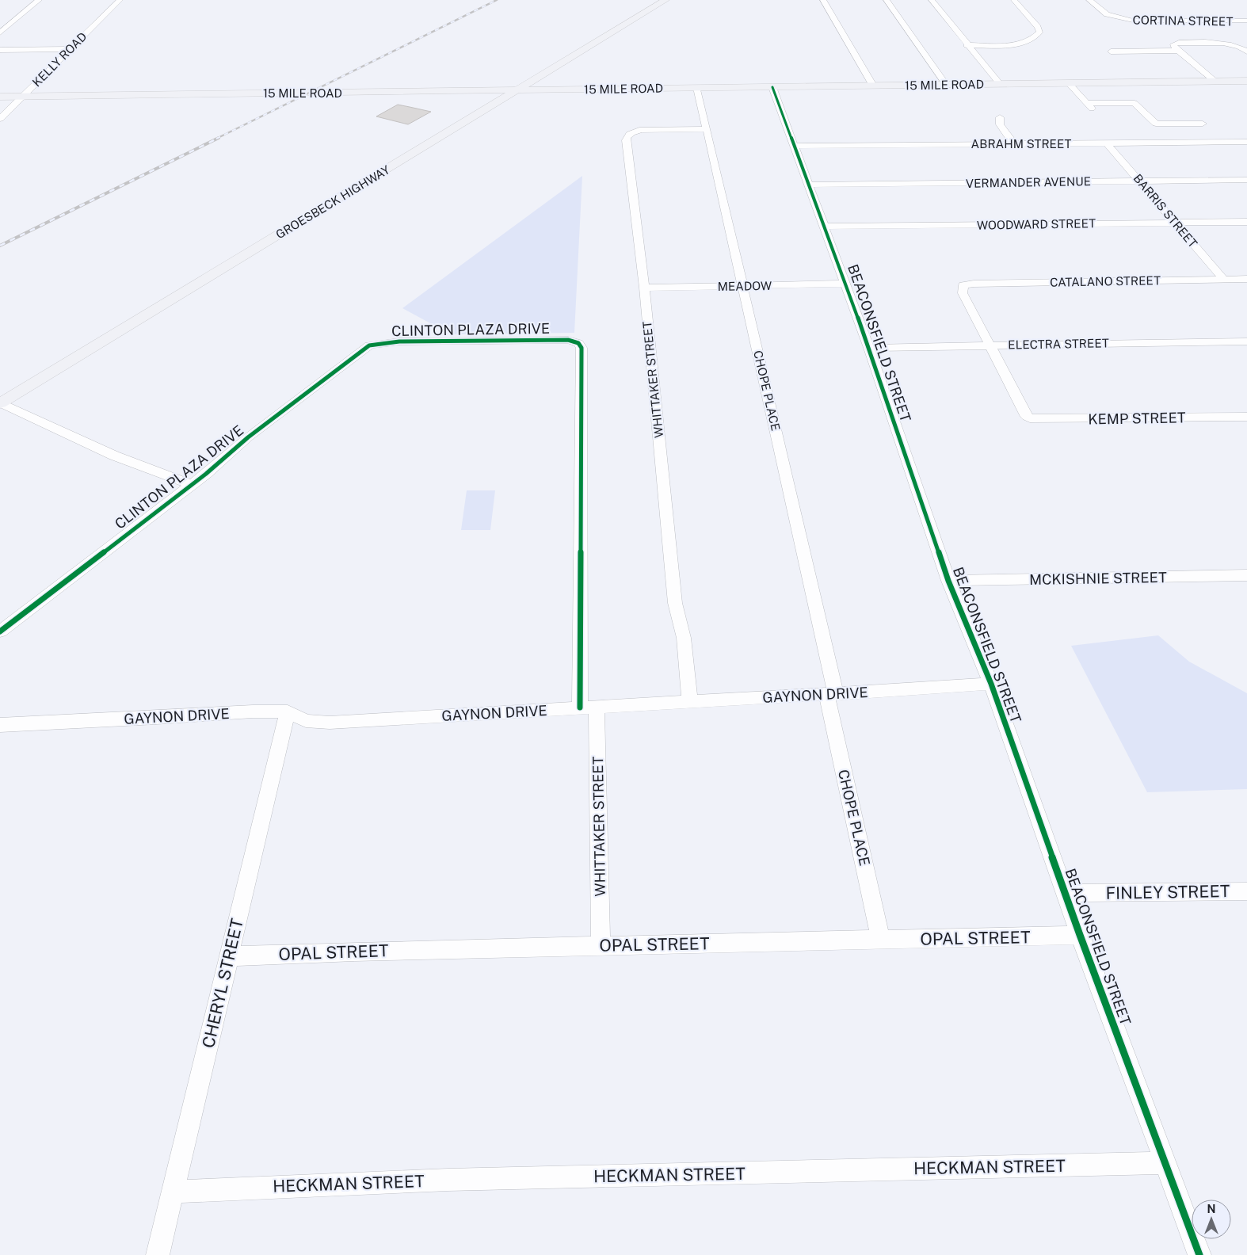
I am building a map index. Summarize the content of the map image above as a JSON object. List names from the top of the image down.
{
  "streets": {
    "main road": ["15 MILE ROAD", "GROESBECK HIGHWAY"],
    "street": [
      "CORTINA STREET",
      "KELLY ROAD",
      "ABRAHM STREET",
      "VERMANDER AVENUE",
      "BARRIS STREET",
      "WOODWARD STREET",
      "CATALANO STREET",
      "MEADOW",
      "CLINTON PLAZA DRIVE",
      "BEACONSFIELD STREET",
      "ELECTRA STREET",
      "WHITTAKER STREET",
      "CHOPE PLACE",
      "KEMP STREET",
      "MCKISHNIE STREET",
      "GAYNON DRIVE",
      "FINLEY STREET",
      "OPAL STREET",
      "CHERYL STREET",
      "HECKMAN STREET"
    ]
  },
  "crossings": [
    ["KELLY ROAD", "15 MILE ROAD"],
    ["15 MILE ROAD", "GROESBECK HIGHWAY"],
    ["15 MILE ROAD", "BEACONSFIELD STREET"],
    ["15 MILE ROAD", "CHOPE PLACE"],
    ["ABRAHM STREET", "BARRIS STREET"],
    ["ABRAHM STREET", "BEACONSFIELD STREET"],
    ["VERMANDER AVENUE", "BARRIS STREET"],
    ["VERMANDER AVENUE", "BEACONSFIELD STREET"],
    ["GROESBECK HIGHWAY", "CLINTON PLAZA DRIVE"],
    ["BARRIS STREET", "WOODWARD STREET"],
    ["BARRIS STREET", "CATALANO STREET"],
    ["WOODWARD STREET", "BEACONSFIELD STREET"],
    ["MEADOW", "BEACONSFIELD STREET"],
    ["MEADOW", "WHITTAKER STREET"],
    ["MEADOW", "CHOPE PLACE"],
    ["CLINTON PLAZA DRIVE", "WHITTAKER STREET"],
    ["CLINTON PLAZA DRIVE", "GAYNON DRIVE"],
    ["BEACONSFIELD STREET", "ELECTRA STREET"],
    ["BEACONSFIELD STREET", "MCKISHNIE STREET"],
    ["BEACONSFIELD STREET", "GAYNON DRIVE"],
    ["BEACONSFIELD STREET", "FINLEY STREET"],
    ["BEACONSFIELD STREET", "OPAL STREET"],
    ["BEACONSFIELD STREET", "HECKMAN STREET"],
    ["WHITTAKER STREET", "CHOPE PLACE"],
    ["WHITTAKER STREET", "GAYNON DRIVE"],
    ["WHITTAKER STREET", "OPAL STREET"],
    ["CHOPE PLACE", "GAYNON DRIVE"],
    ["CHOPE PLACE", "OPAL STREET"],
    ["GAYNON DRIVE", "CHERYL STREET"],
    ["OPAL STREET", "CHERYL STREET"],
    ["CHERYL STREET", "HECKMAN STREET"]
  ],
  "north": "top"
}
